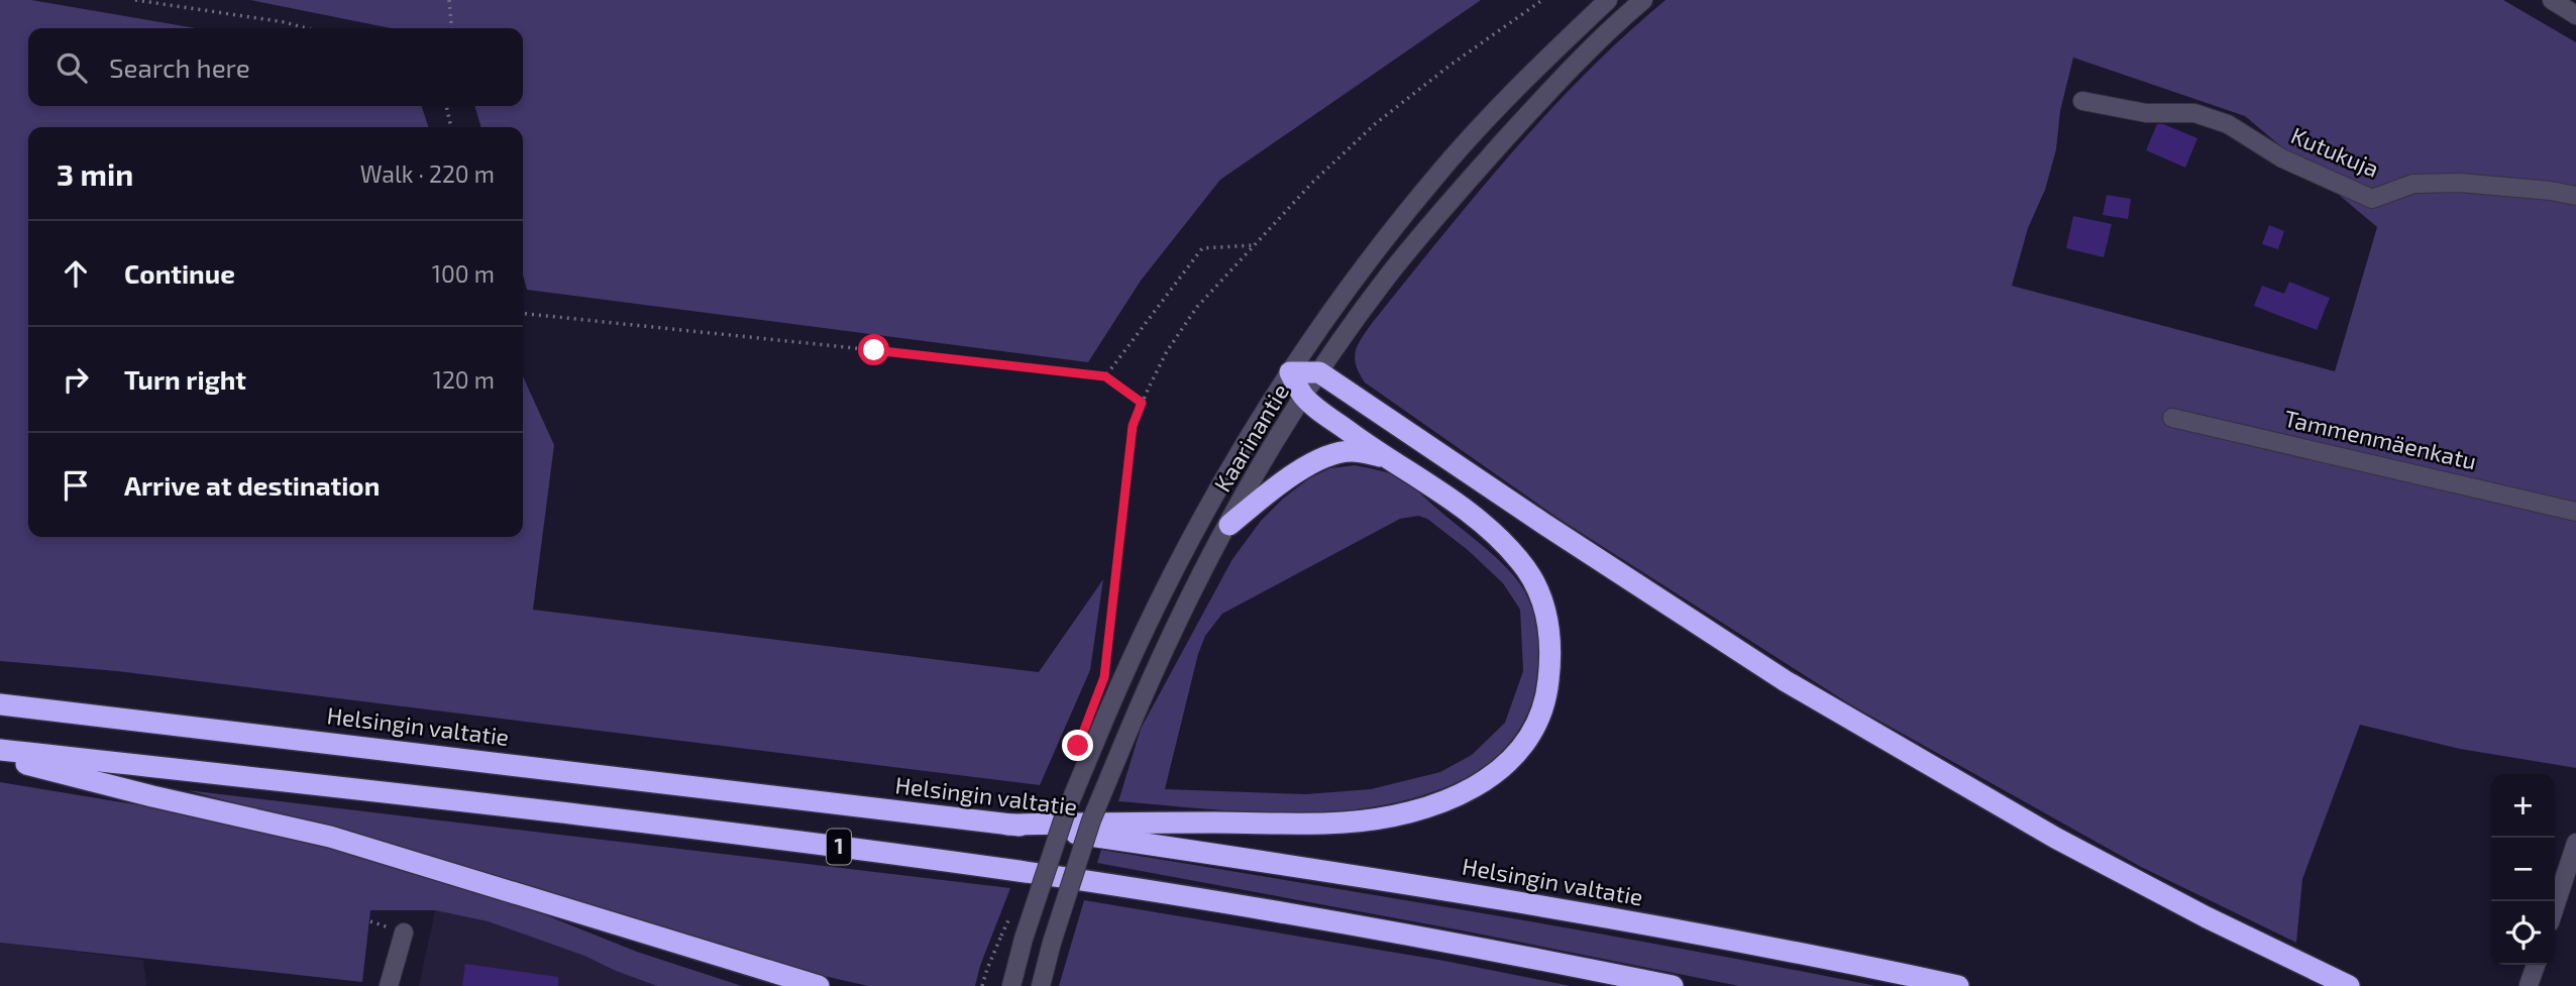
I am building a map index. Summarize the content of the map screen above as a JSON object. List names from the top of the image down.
{
  "streets": {
    "highway": ["Helsingin valtatie", "1"],
    "main road": ["Kutukuja", "Kaarinantie", "Tammenmäenkatu"]
  },
  "page": {
    "search": "Search here",
    "heading": ["3 min", "Walk · 220 m"],
    "list": [
      ["Continue", "100 m"],
      ["Turn right", "120 m"],
      "Arrive at destination"
    ],
    "map_buttons": ["+", "−"]
  }
}
